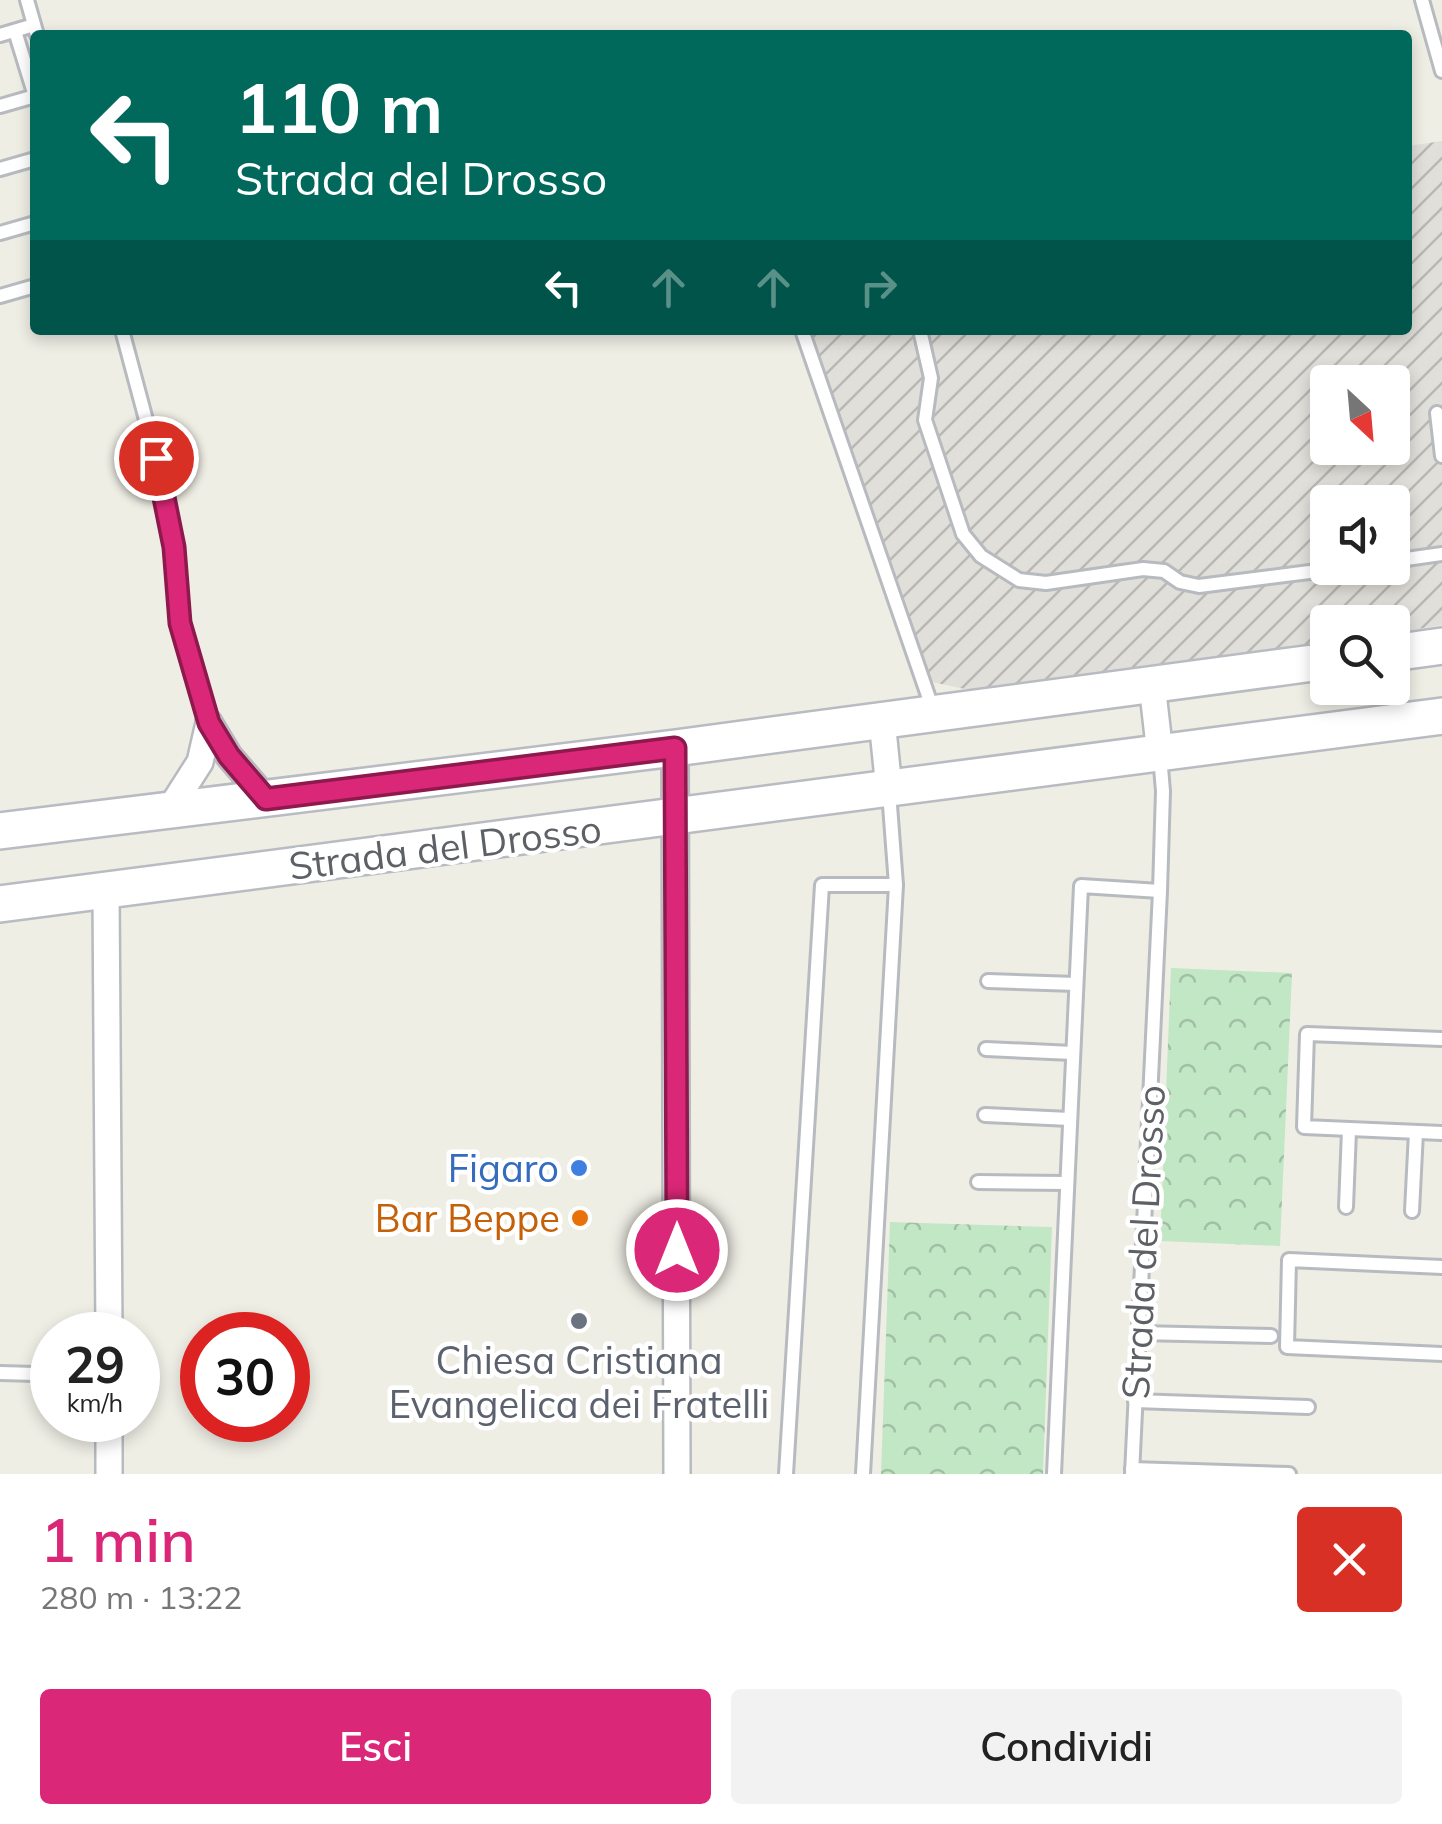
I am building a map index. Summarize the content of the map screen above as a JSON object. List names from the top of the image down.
{
  "streets": {
    "street": ["Strada del Drosso"]
  },
  "places": ["Figaro", "Bar Beppe", "Chiesa Cristiana Evangelica dei Fratelli"],
  "north": "bottom right",
  "page": {
    "turn": ["110 m", "Strada del Drosso"],
    "speed": "29 km/h",
    "limit": "30",
    "heading": ["1 min", "280 m · 13:22"],
    "buttons": ["Esci", "Condividi"]
  }
}
